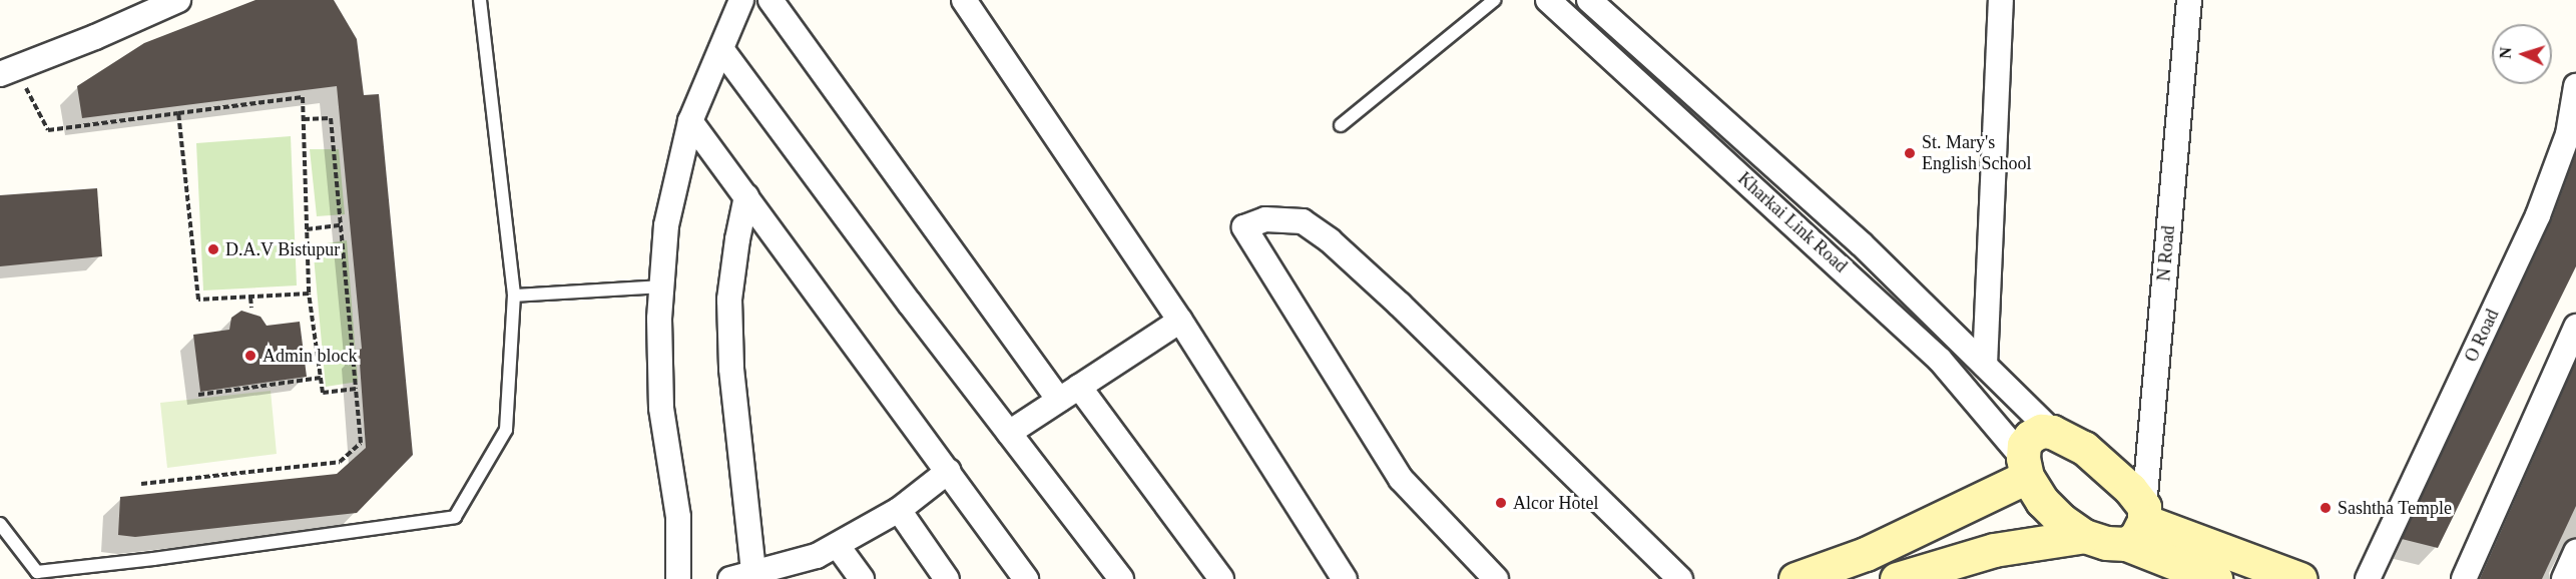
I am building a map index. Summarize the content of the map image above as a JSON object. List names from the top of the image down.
{
  "streets": {
    "street": ["Kharkai Link Road", "N Road", "O Road"]
  },
  "places": [
    "St. Mary's English School",
    "D.A.V Bistupur",
    "Admin block",
    "Alcor Hotel",
    "Sashtha Temple"
  ],
  "north": "left"
}
